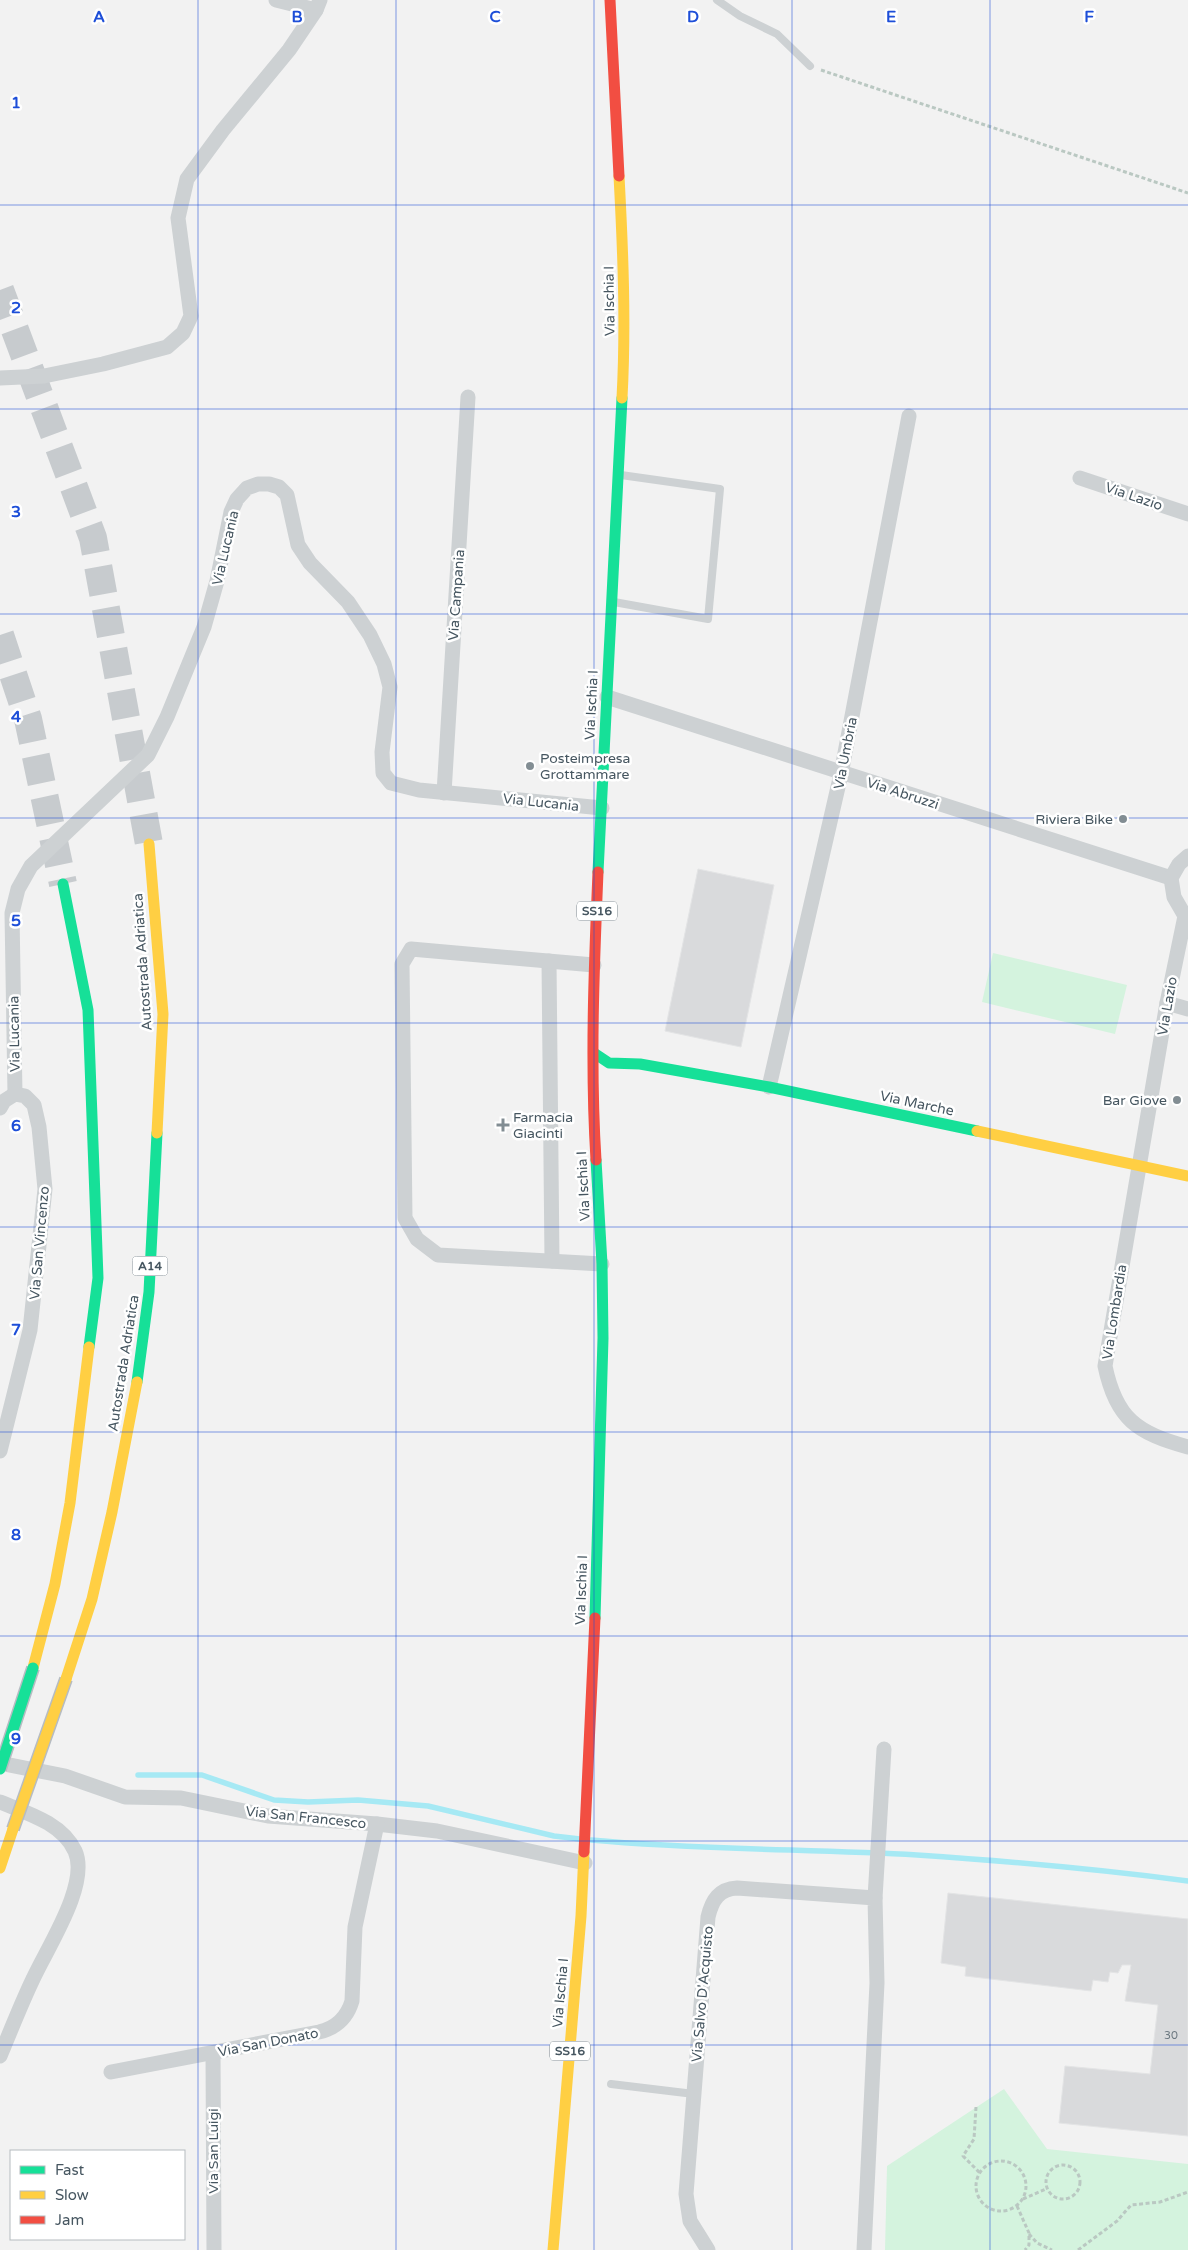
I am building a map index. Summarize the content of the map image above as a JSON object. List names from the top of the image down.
{
  "streets": {
    "main road": [
      "Via Ischia I",
      "SS16",
      "Autostrada Adriatica",
      "Via Marche",
      "A14"
    ],
    "street": [
      "Via Lazio",
      "Via Lucania",
      "Via Campania",
      "Via Umbria",
      "Via Abruzzi",
      "Via San Vincenzo",
      "Via Lombardia",
      "Via San Francesco",
      "Via Salvo D'Acquisto",
      "Via San Donato",
      "Via San Luigi"
    ]
  },
  "crossings": [
    ["Via Ischia I", "Via Lucania"],
    ["Via Ischia I", "Via Abruzzi"],
    ["Via Ischia I", "Via Marche"],
    ["Via Ischia I", "Via San Francesco"],
    ["Via Lazio", "Via Abruzzi"],
    ["Via Lazio", "Via Marche"],
    ["Via Lazio", "Via Lombardia"],
    ["Via Lucania", "Via Campania"],
    ["Via Lucania", "Via San Vincenzo"],
    ["Via Umbria", "Via Abruzzi"],
    ["Via Umbria", "Via Marche"],
    ["Via Marche", "Via Lombardia"],
    ["Via San Francesco", "Via San Donato"],
    ["Via San Donato", "Via San Luigi"]
  ],
  "places": {
    "other": ["Posteimpresa Grottammare", "Riviera Bike", "Bar Giove"],
    "health": ["Farmacia Giacinti"]
  },
  "house_numbers": ["30"],
  "legend": ["Fast", "Slow", "Jam"],
  "grid": {
    "columns": [
      "A",
      "B",
      "C",
      "D",
      "E",
      "F"
    ],
    "rows": [
      "1",
      "2",
      "3",
      "4",
      "5",
      "6",
      "7",
      "8",
      "9"
    ]
  }
}
